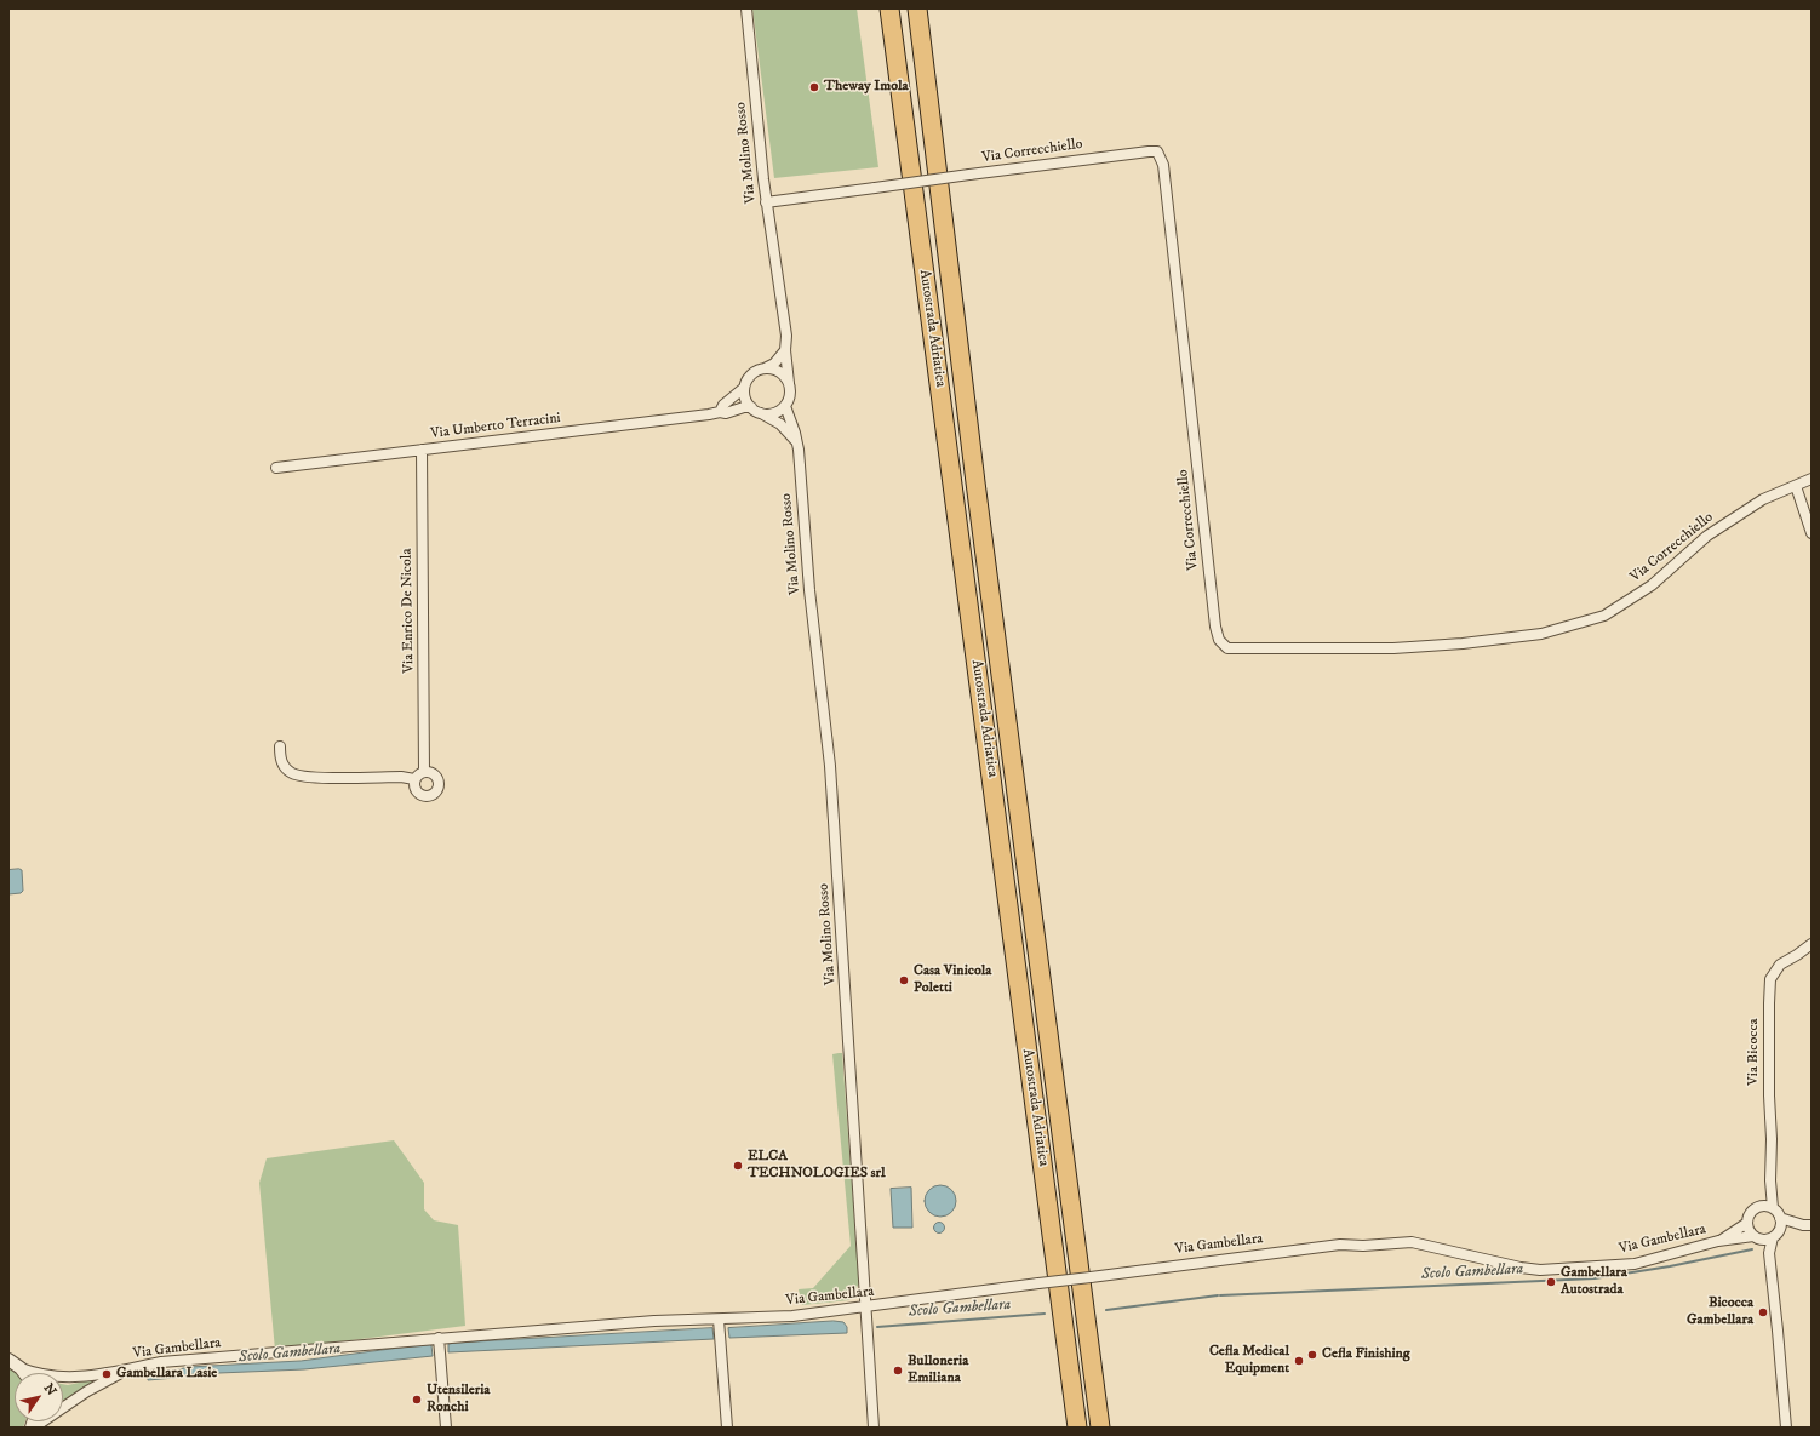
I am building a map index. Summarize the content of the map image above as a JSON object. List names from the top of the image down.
{
  "streets": {
    "highway": ["Autostrada Adriatica"],
    "street": [
      "Via Correcchiello",
      "Via Molino Rosso",
      "Via Umberto Terracini",
      "Via Enrico De Nicola",
      "Via Bicocca",
      "Via Gambellara"
    ]
  },
  "crossings": [
    ["Via Correcchiello", "Via Molino Rosso"],
    ["Via Molino Rosso", "Via Umberto Terracini"],
    ["Via Molino Rosso", "Via Gambellara"],
    ["Via Umberto Terracini", "Via Enrico De Nicola"],
    ["Via Bicocca", "Via Gambellara"]
  ],
  "water": ["Scolo Gambellara"],
  "places": [
    "Theway Imola",
    "Casa Vinicola Poletti",
    "ELCA TECHNOLOGIES srl",
    "Gambellara Autostrada",
    "Bicocca Gambellara",
    "Cefla Finishing",
    "Cefla Medical Equipment",
    "Bulloneria Emiliana",
    "Gambellara Lasie",
    "Utensileria Ronchi"
  ],
  "north": "top right"
}
